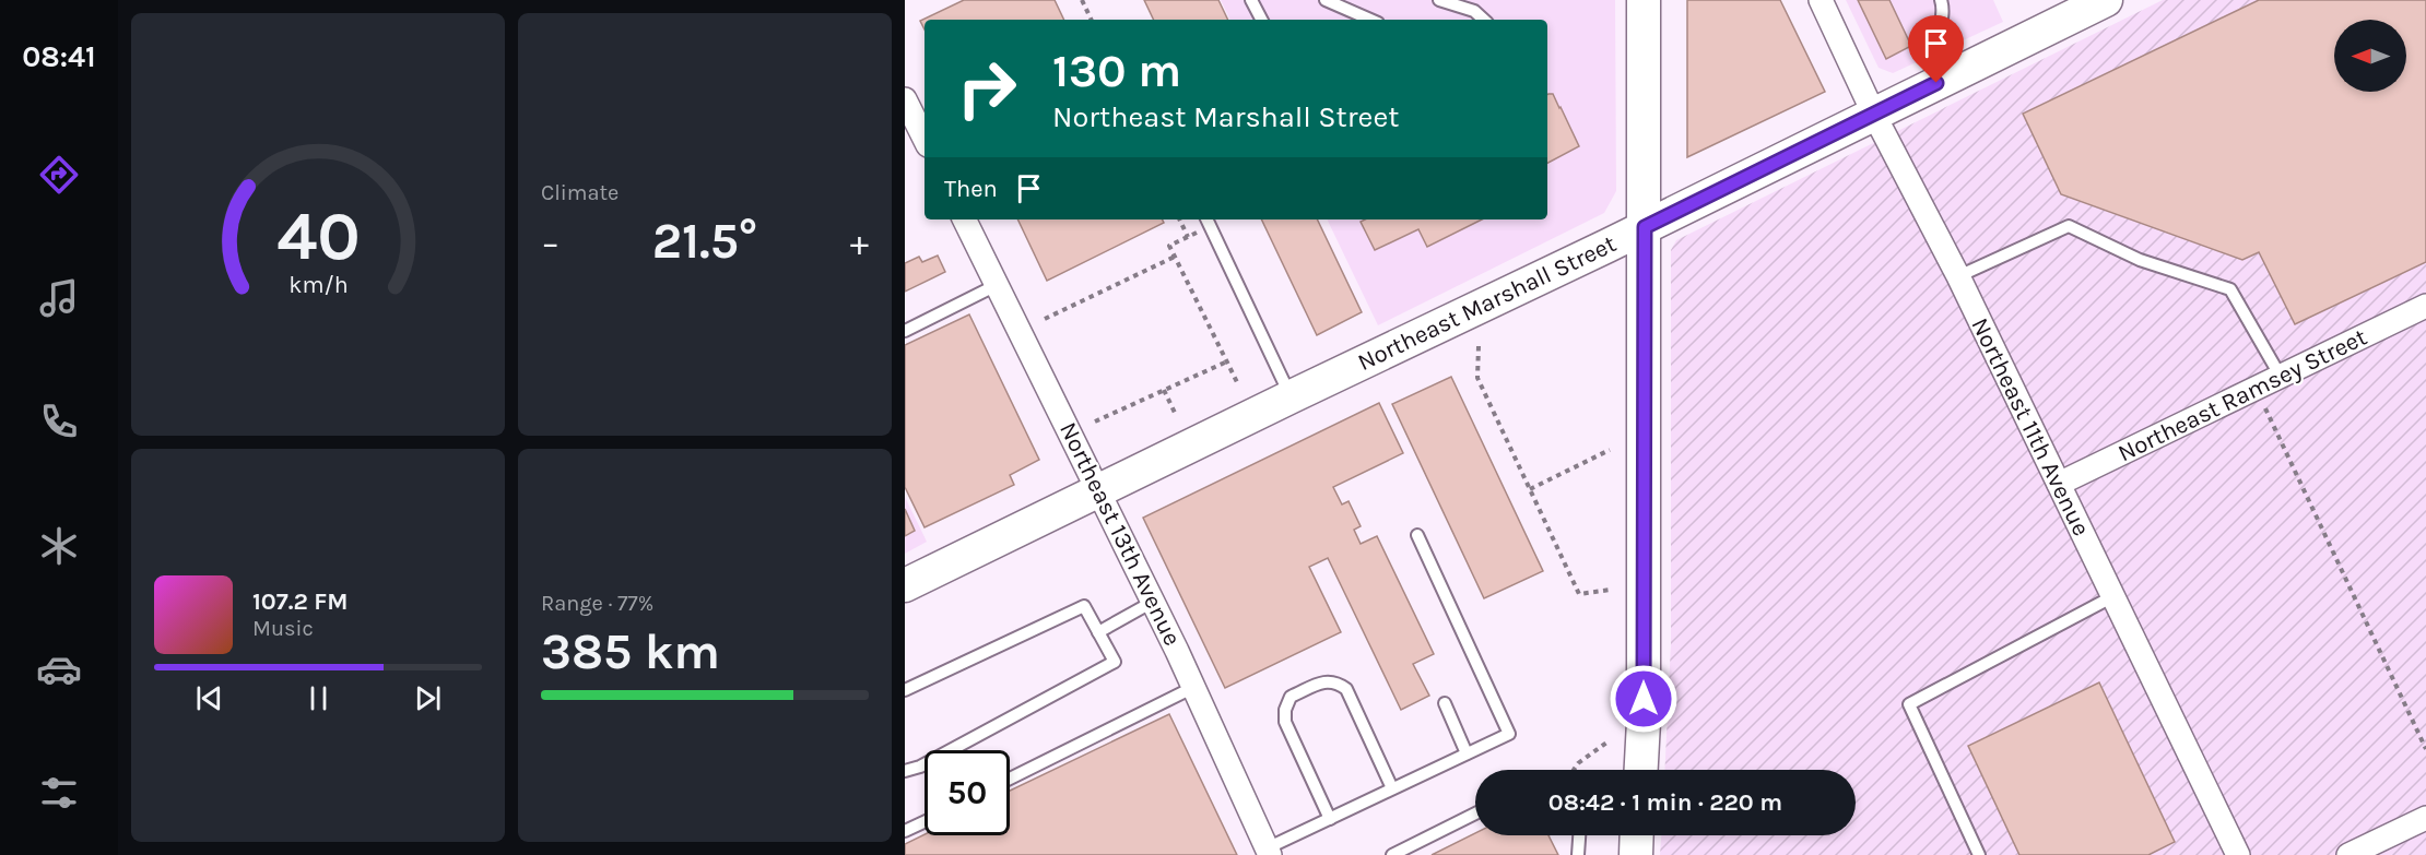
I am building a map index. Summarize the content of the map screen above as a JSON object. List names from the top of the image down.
{
  "streets": {
    "street": [
      "Northeast Marshall Street",
      "Northeast Ramsey Street",
      "Northeast 11th Avenue",
      "Northeast 13th Avenue"
    ]
  },
  "crossings": [
    ["Northeast Marshall Street", "Northeast 11th Avenue"],
    ["Northeast Marshall Street", "Northeast 13th Avenue"],
    ["Northeast Ramsey Street", "Northeast 11th Avenue"]
  ],
  "north": "left",
  "page": {
    "tabs": "08:41",
    "tile": [
      "Climate",
      ["Range · 77%", "385 km"]
    ],
    "turn": ["130 m", "Northeast Marshall Street"],
    "then": "Then",
    "heat": ["−", "21.5°", "+"],
    "song": ["107.2 FM", "Music"],
    "limit": "50",
    "trip": "08:42 · 1 min · 220 m",
    "gauge": ["40", "km/h"]
  }
}
